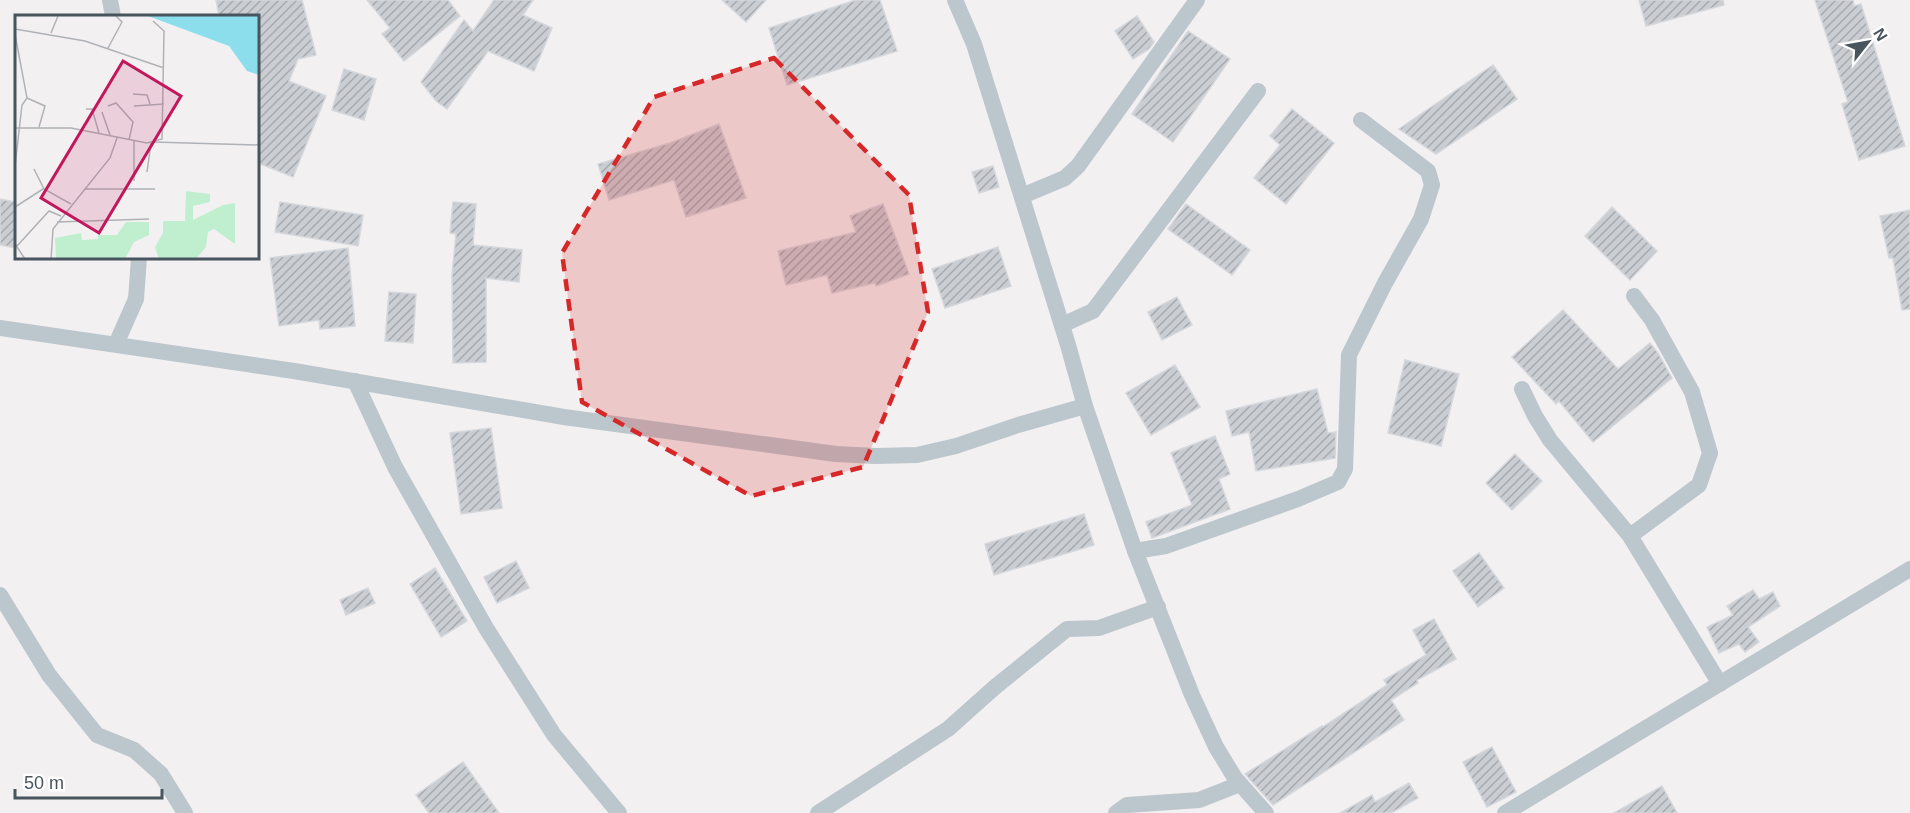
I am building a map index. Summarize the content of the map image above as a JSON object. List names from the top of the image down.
{
  "scale_bar": "50 m",
  "north": "top right"
}
